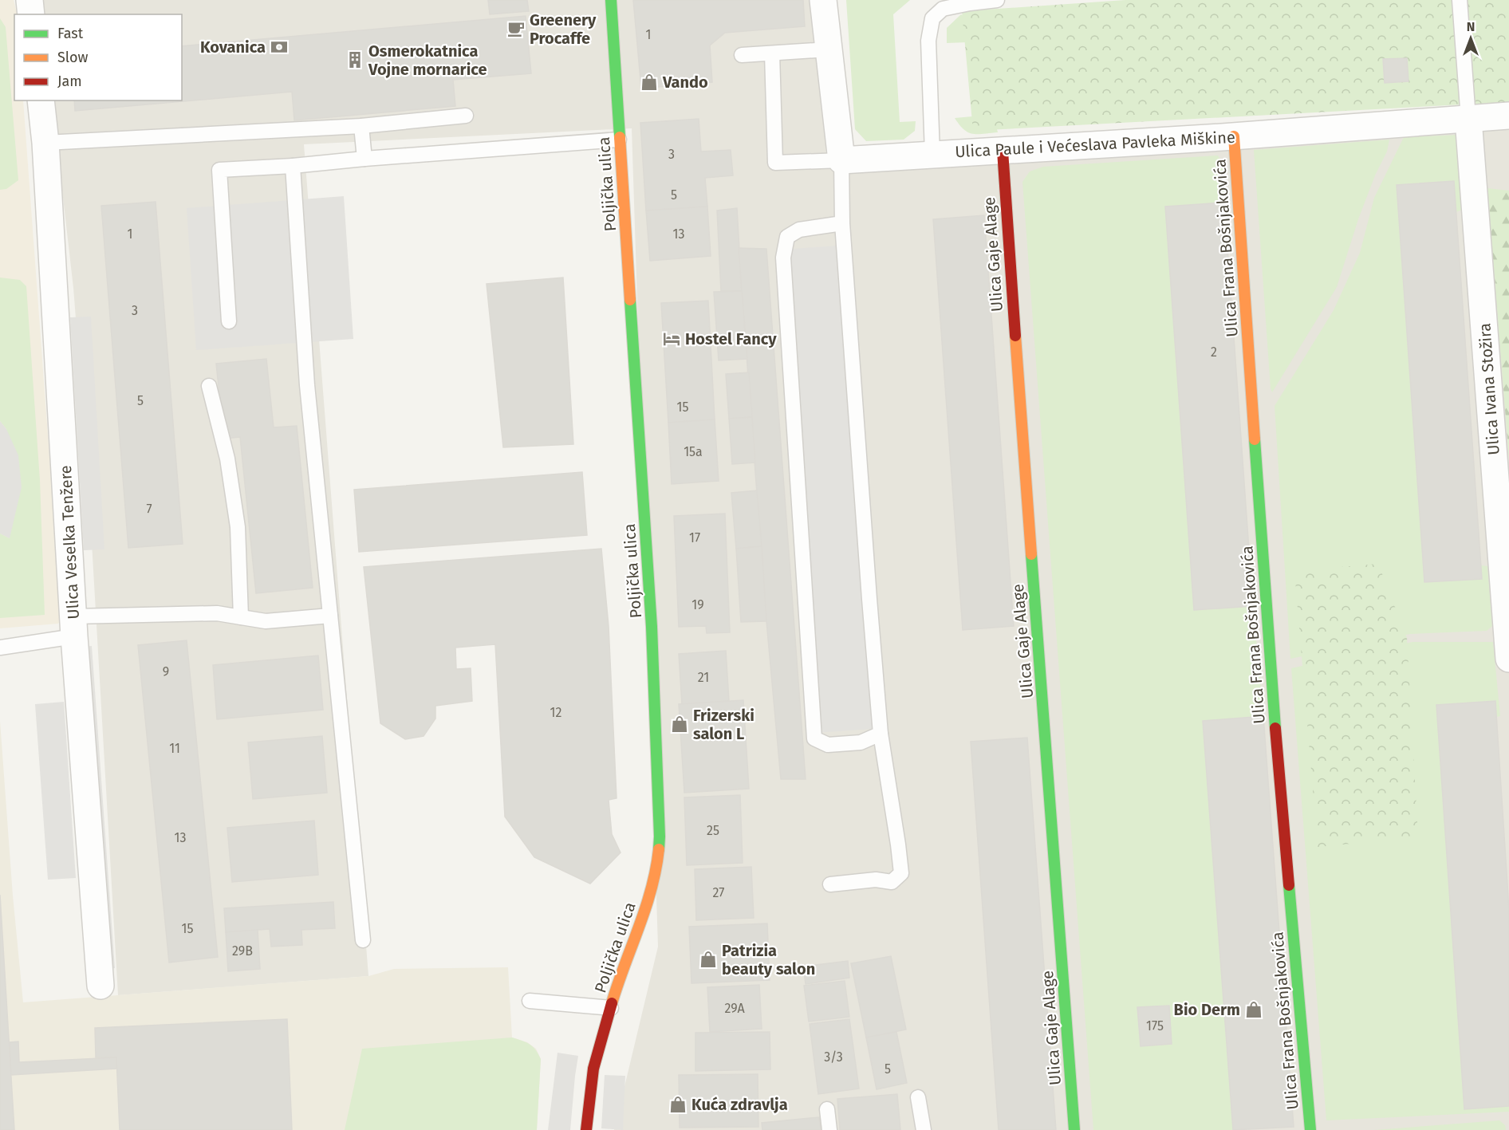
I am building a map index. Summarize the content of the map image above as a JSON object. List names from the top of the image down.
{
  "streets": {
    "street": [
      "Ulica Paule i Većeslava Pavleka Miškine",
      "Poljička ulica",
      "Ulica Frana Bošnjakovića",
      "Ulica Gaje Alage",
      "Ulica Ivana Stožira",
      "Ulica Veselka Tenžere"
    ]
  },
  "crossings": [
    ["Ulica Paule i Većeslava Pavleka Miškine", "Ulica Frana Bošnjakovića"],
    ["Ulica Paule i Većeslava Pavleka Miškine", "Ulica Gaje Alage"],
    ["Ulica Paule i Većeslava Pavleka Miškine", "Ulica Ivana Stožira"]
  ],
  "places": {
    "cafe": ["Greenery Procaffe"],
    "bank": ["Kovanica"],
    "building": ["Osmerokatnica Vojne mornarice"],
    "shop": [
      "Vando",
      "Frizerski salon L",
      "Patrizia beauty salon",
      "Bio Derm",
      "Kuća zdravlja"
    ],
    "hotel": ["Hostel Fancy"]
  },
  "house_numbers": [
    "1",
    "3",
    "5",
    "1",
    "13",
    "3",
    "2",
    "5",
    "15",
    "15a",
    "7",
    "17",
    "19",
    "9",
    "21",
    "12",
    "11",
    "25",
    "13",
    "27",
    "15",
    "29B",
    "29A",
    "175",
    "3/3",
    "5"
  ],
  "legend": ["Fast", "Slow", "Jam"],
  "north": "top"
}
